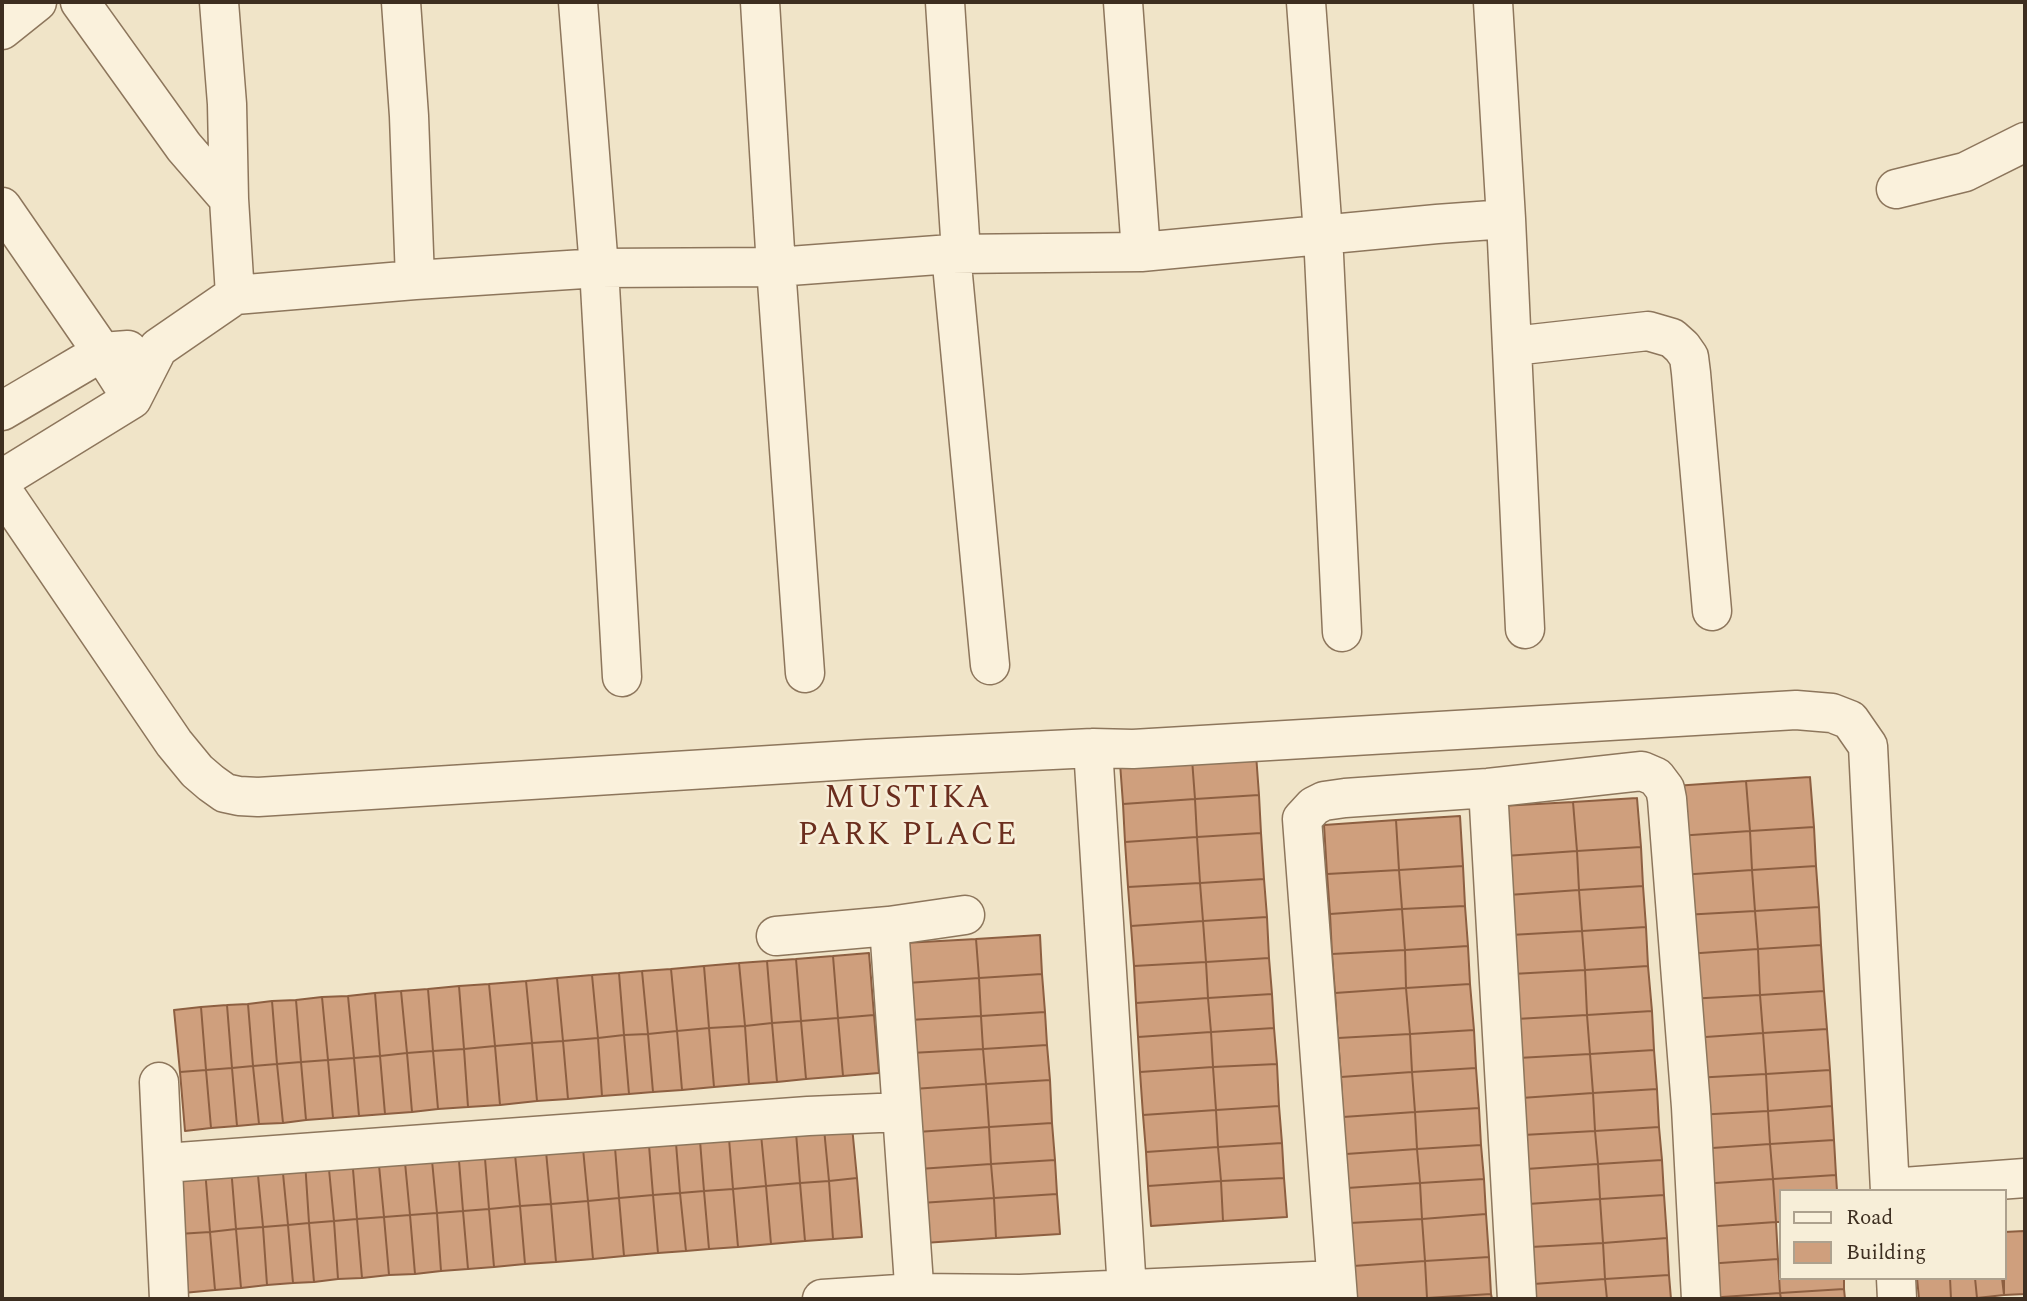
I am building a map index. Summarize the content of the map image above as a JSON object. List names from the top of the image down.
{
  "districts": ["MUSTIKA PARK PLACE"],
  "legend": ["Road", "Building"]
}
